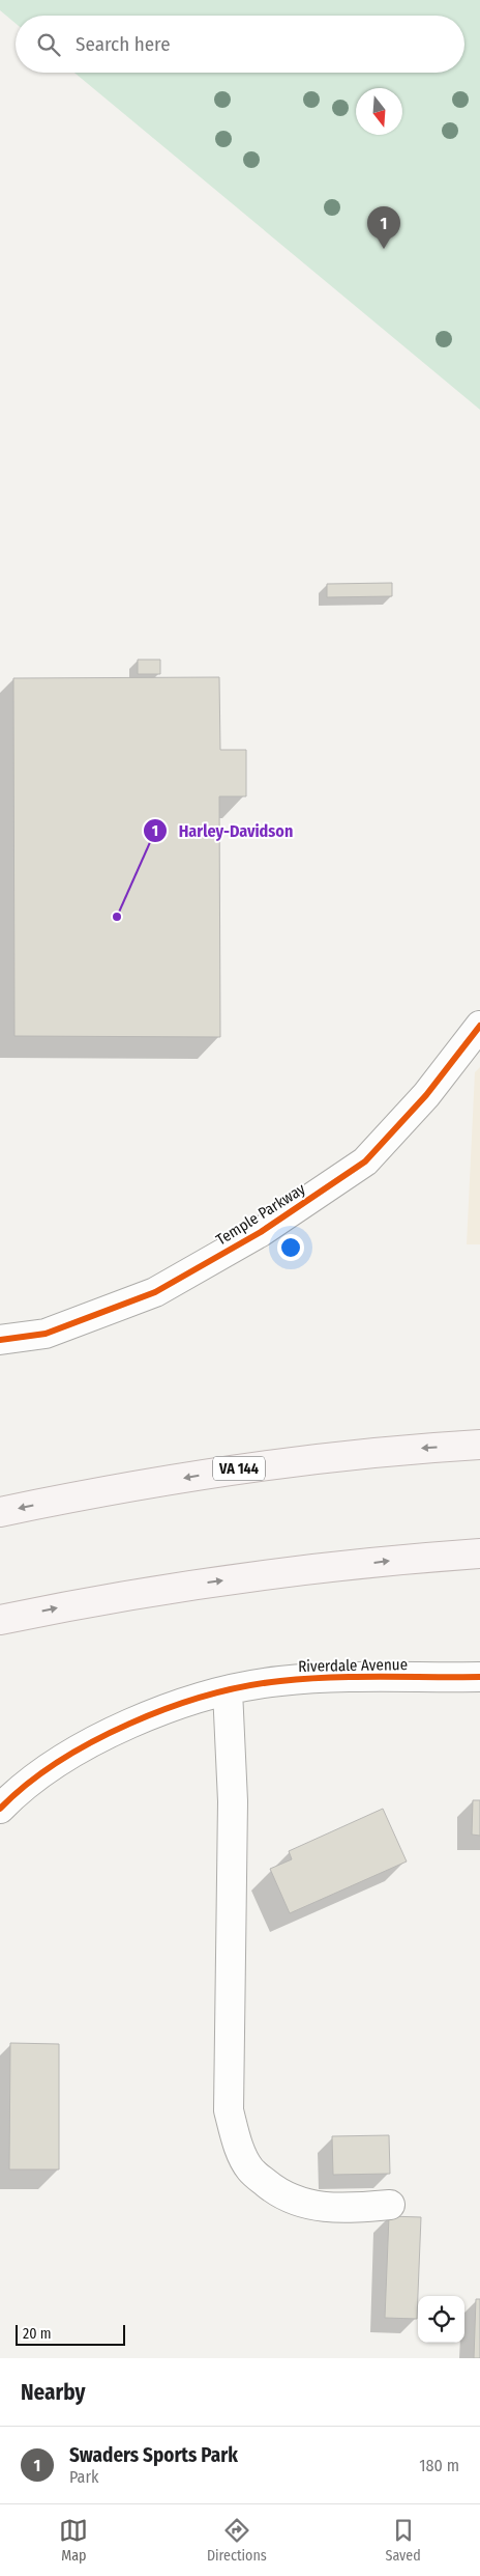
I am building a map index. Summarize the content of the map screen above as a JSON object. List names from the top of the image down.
{
  "streets": {
    "main road": ["VA 144"],
    "street": ["Temple Parkway", "Riverdale Avenue"]
  },
  "places": ["Harley-Davidson"],
  "scale_bar": "20 m",
  "north": "bottom",
  "page": {
    "search": "Search here",
    "pins": "1",
    "scale": "20 m",
    "heading": "Nearby",
    "list": [
      {
        "mark": "1",
        "name": "Swaders Sports Park",
        "note": "Park",
        "value": "180 m"
      }
    ],
    "nav": ["Map", "Directions", "Saved"]
  }
}
